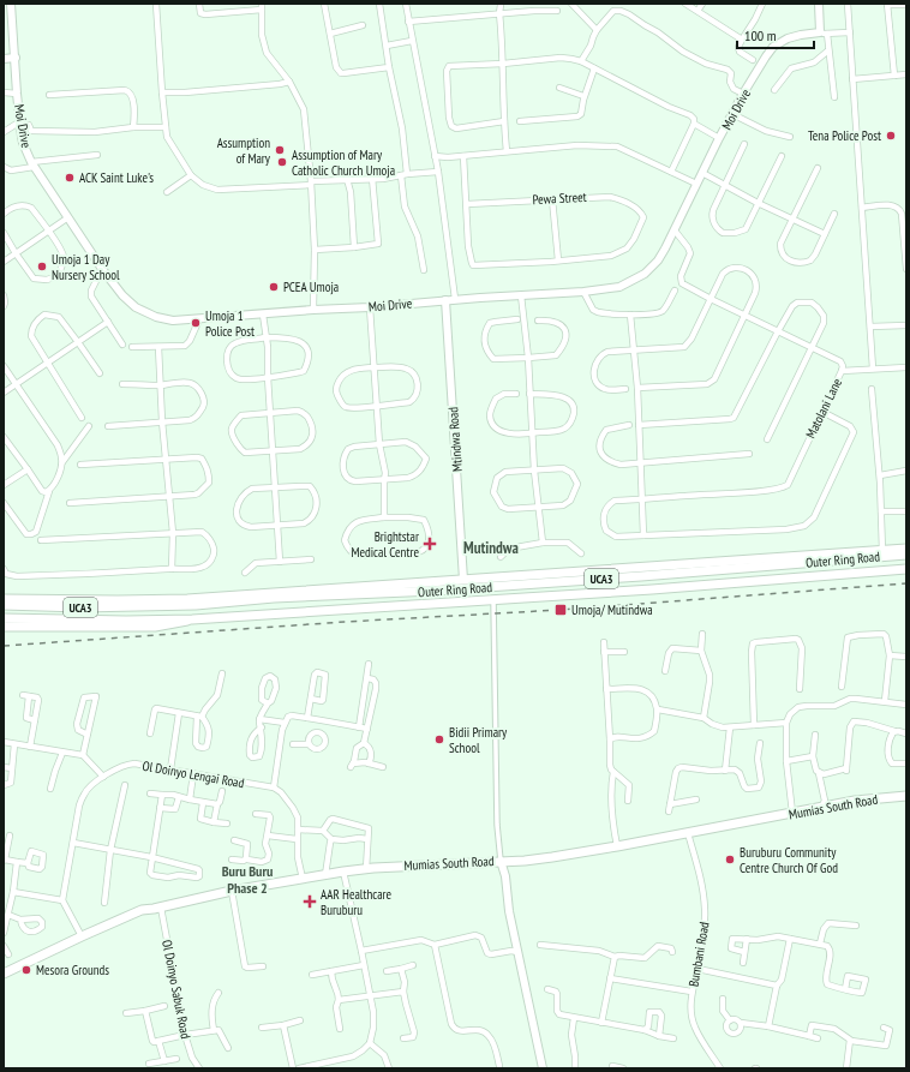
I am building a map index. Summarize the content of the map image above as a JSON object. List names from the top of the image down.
{
  "streets": {
    "main road": ["Outer Ring Road", "UCA3", "Mumias South Road"],
    "street": [
      "Moi Drive",
      "Pewa Street",
      "Matolani Lane",
      "Mtindwa Road",
      "Ol Doinyo Lengai Road",
      "Bumbani Road",
      "Ol Doinyo Sabuk Road"
    ]
  },
  "crossings": [
    ["Moi Drive", "Matolani Lane"],
    ["Moi Drive", "Mtindwa Road"],
    ["Mtindwa Road", "UCA3"],
    ["Outer Ring Road", "UCA3"],
    ["Mumias South Road", "Bumbani Road"],
    ["Mumias South Road", "Ol Doinyo Sabuk Road"]
  ],
  "districts": ["Mutindwa", "Buru Buru Phase 2"],
  "places": {
    "other": [
      "Tena Police Post",
      "Assumption of Mary",
      "Assumption of Mary Catholic Church Umoja",
      "ACK Saint Luke's",
      "Umoja 1 Day Nursery School",
      "PCEA Umoja",
      "Umoja 1 Police Post",
      "Bidii Primary School",
      "Buruburu Community Centre Church Of God",
      "Mesora Grounds"
    ],
    "health": ["Brightstar Medical Centre", "AAR Healthcare Buruburu"],
    "transit": ["Umoja/ Mutindwa"]
  },
  "scale_bar": "100 m"
}
